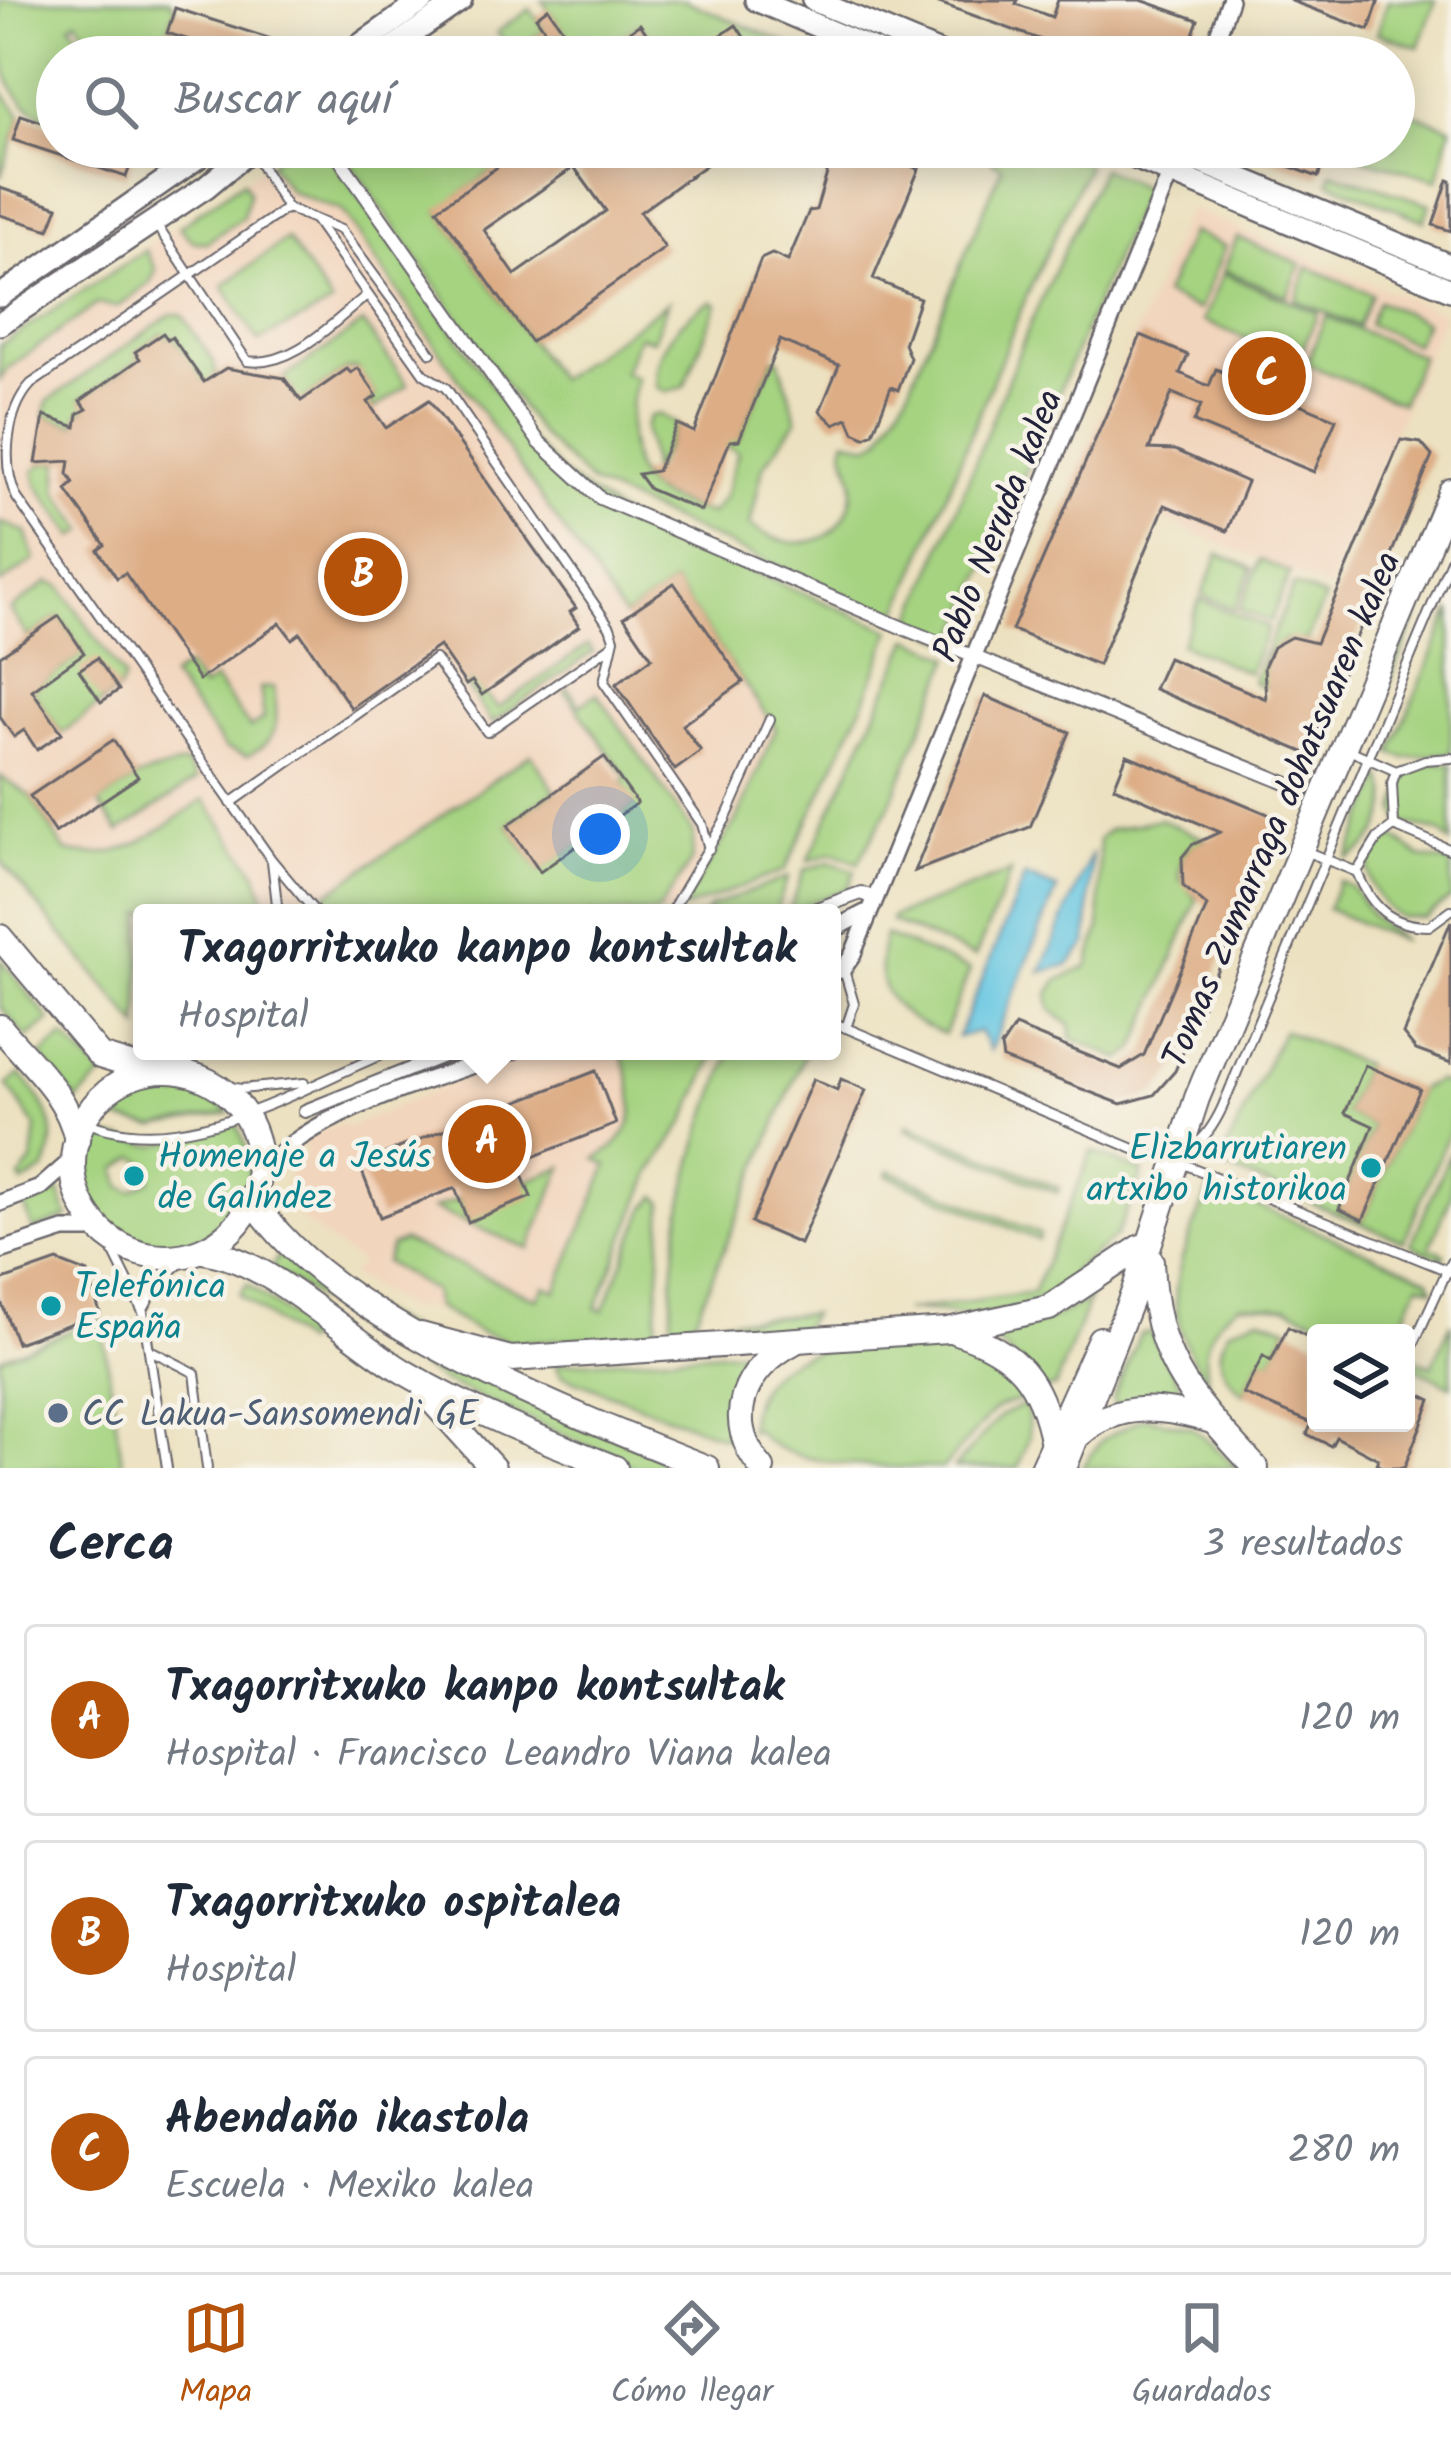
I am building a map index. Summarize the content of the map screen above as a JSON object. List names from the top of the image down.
{
  "streets": {
    "main road": ["Tomas Zumarraga dohatsuaren kalea"],
    "street": ["Pablo Neruda kalea"]
  },
  "places": [
    "Elizbarrutiaren artxibo historikoa",
    "Homenaje a Jesús de Galíndez",
    "Telefónica España",
    "CC Lakua-Sansomendi GE"
  ],
  "page": {
    "search": "Buscar aquí",
    "pins": ["C", "B", "A"],
    "popup": ["Txagorritxuko kanpo kontsultak", "Hospital"],
    "heading": ["Cerca", "3 resultados"],
    "list": [
      {
        "mark": "A",
        "name": "Txagorritxuko kanpo kontsultak",
        "note": "Hospital · Francisco Leandro Viana kalea",
        "value": "120 m"
      },
      {
        "mark": "B",
        "name": "Txagorritxuko ospitalea",
        "note": "Hospital",
        "value": "120 m"
      },
      {
        "mark": "C",
        "name": "Abendaño ikastola",
        "note": "Escuela · Mexiko kalea",
        "value": "280 m"
      }
    ],
    "nav": ["Mapa", "Cómo llegar", "Guardados"]
  }
}
